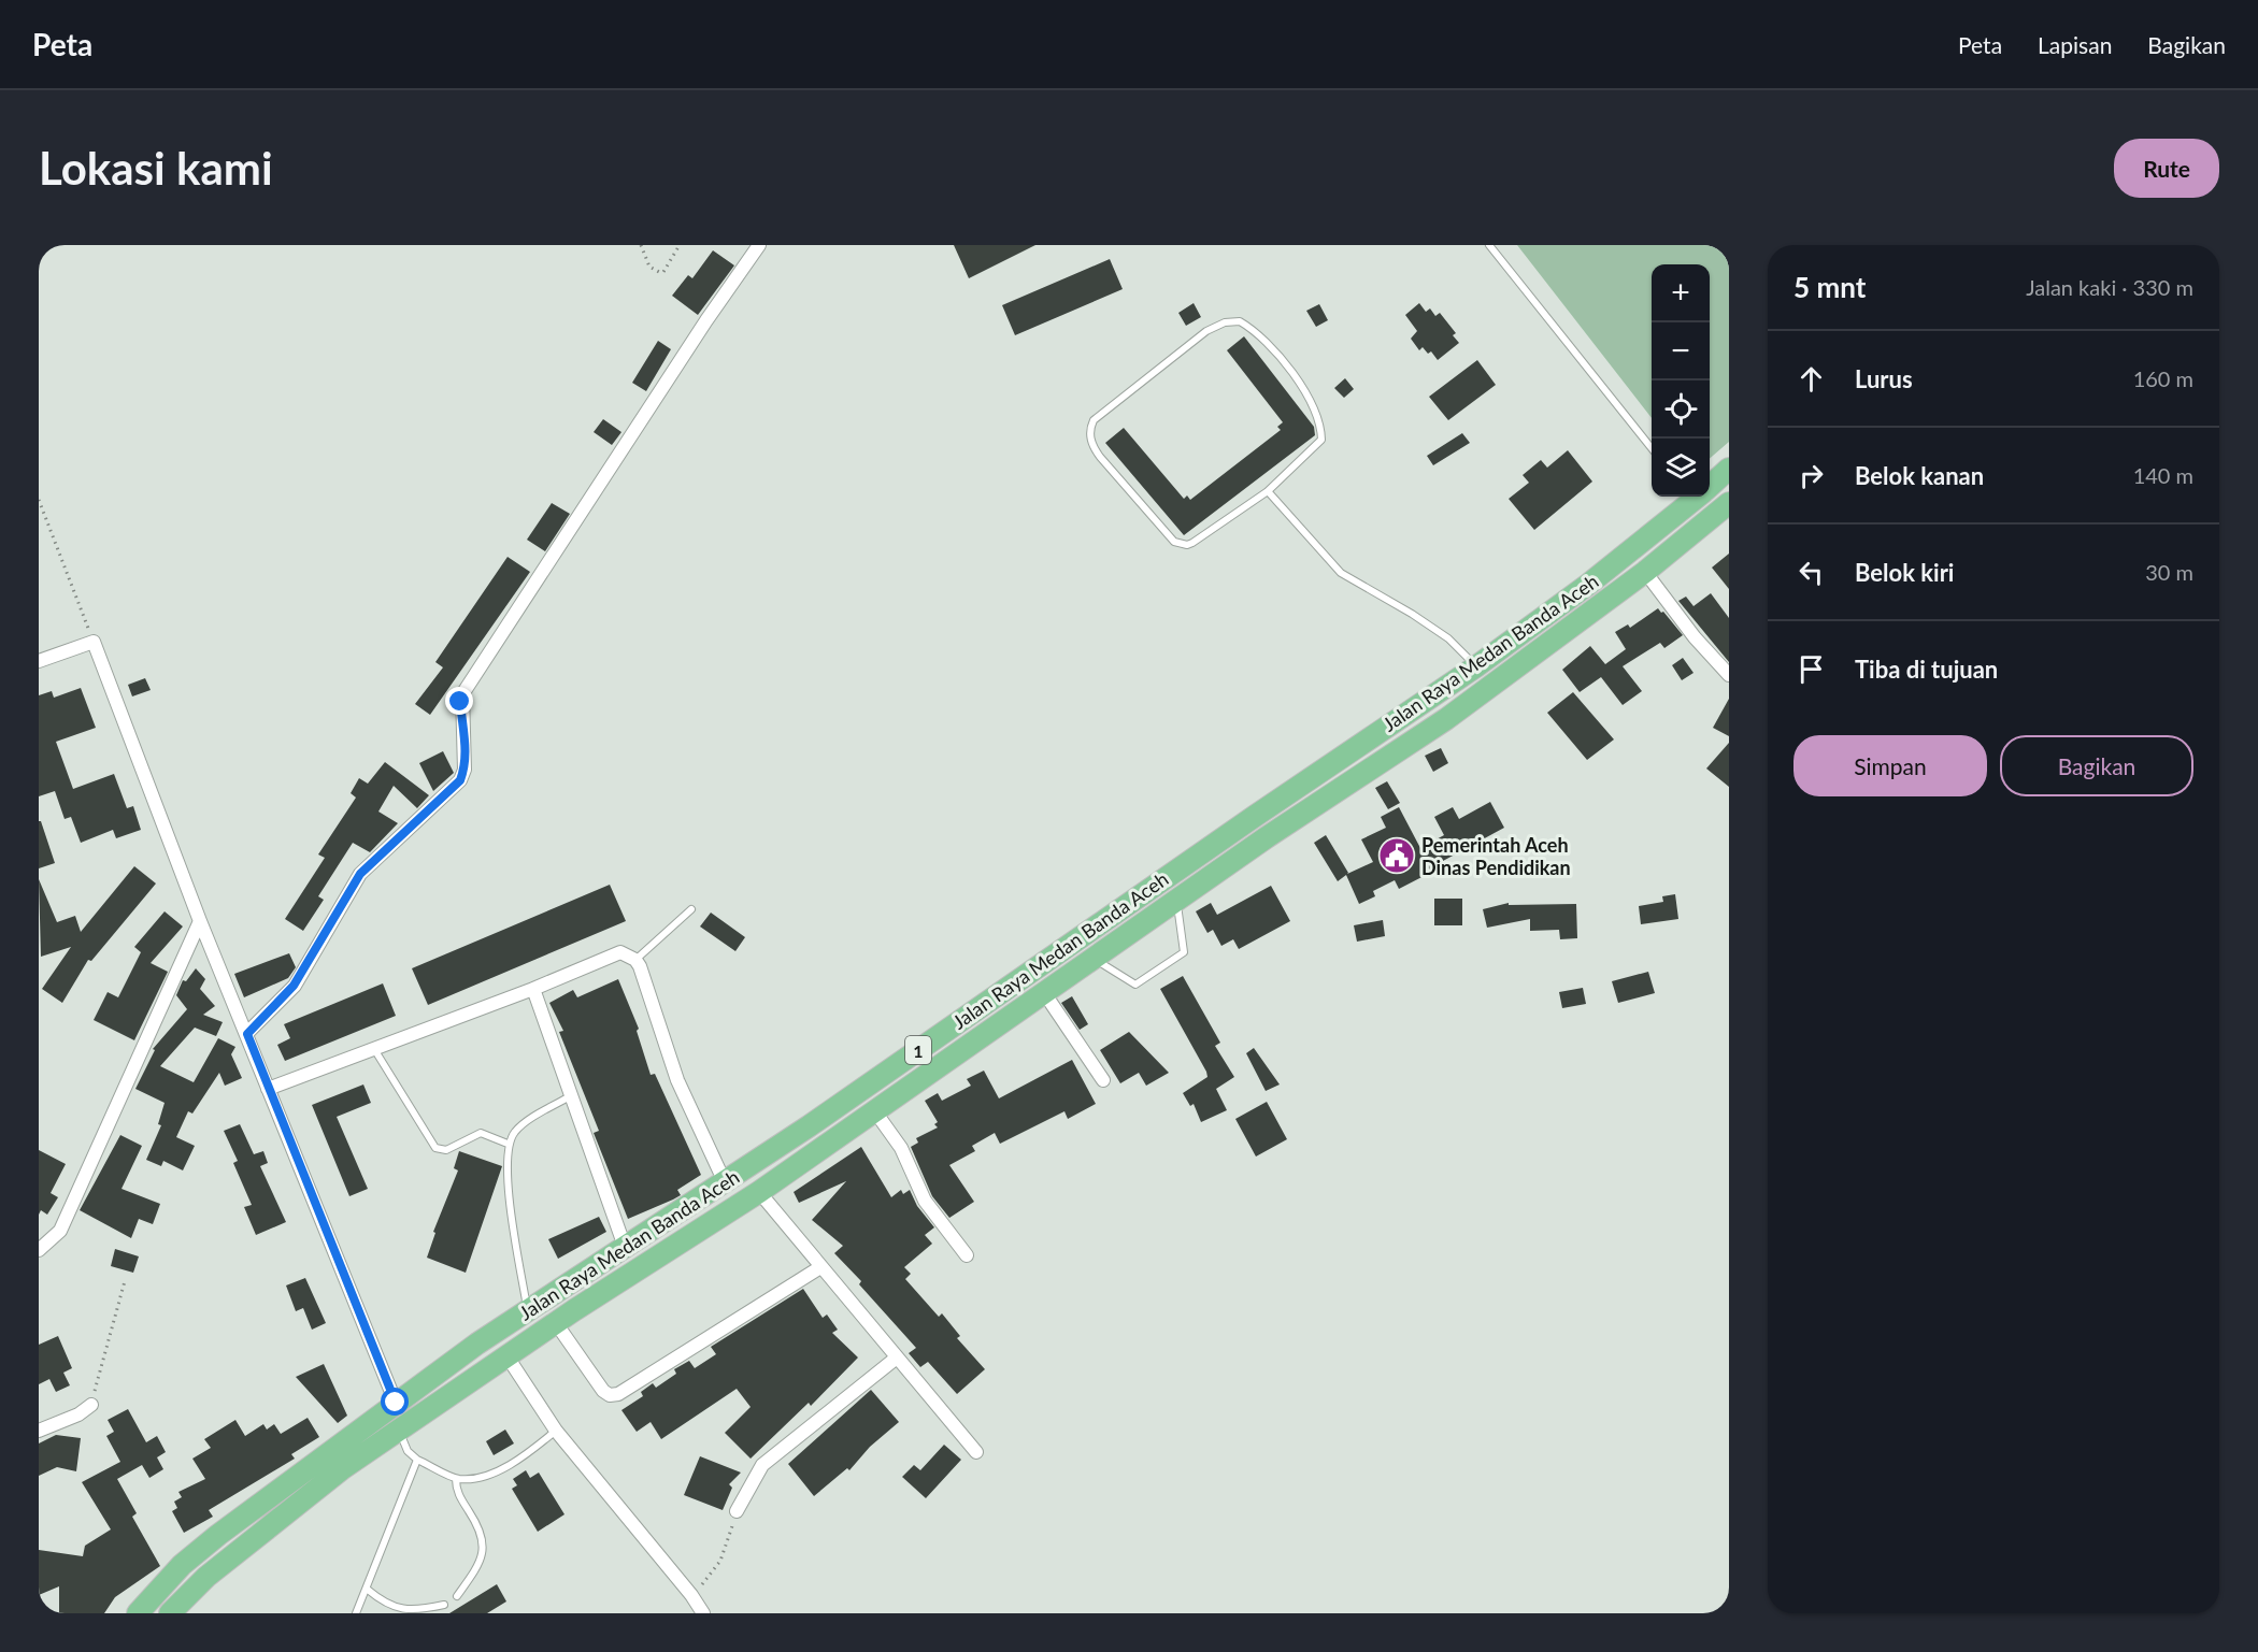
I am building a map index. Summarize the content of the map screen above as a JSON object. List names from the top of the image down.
{
  "streets": {
    "highway": ["Jalan Raya Medan Banda Aceh", "1"]
  },
  "places": {
    "public building": ["Pemerintah Aceh Dinas Pendidikan"]
  },
  "page": {
    "header": "Peta",
    "nav": ["Peta", "Lapisan", "Bagikan"],
    "buttons": [
      "Rute",
      ["Simpan", "Bagikan"]
    ],
    "title": "Lokasi kami",
    "heading": ["5 mnt", "Jalan kaki · 330 m"],
    "map_buttons": ["+", "−"],
    "list": [
      ["Lurus", "160 m"],
      ["Belok kanan", "140 m"],
      ["Belok kiri", "30 m"],
      "Tiba di tujuan"
    ]
  }
}
